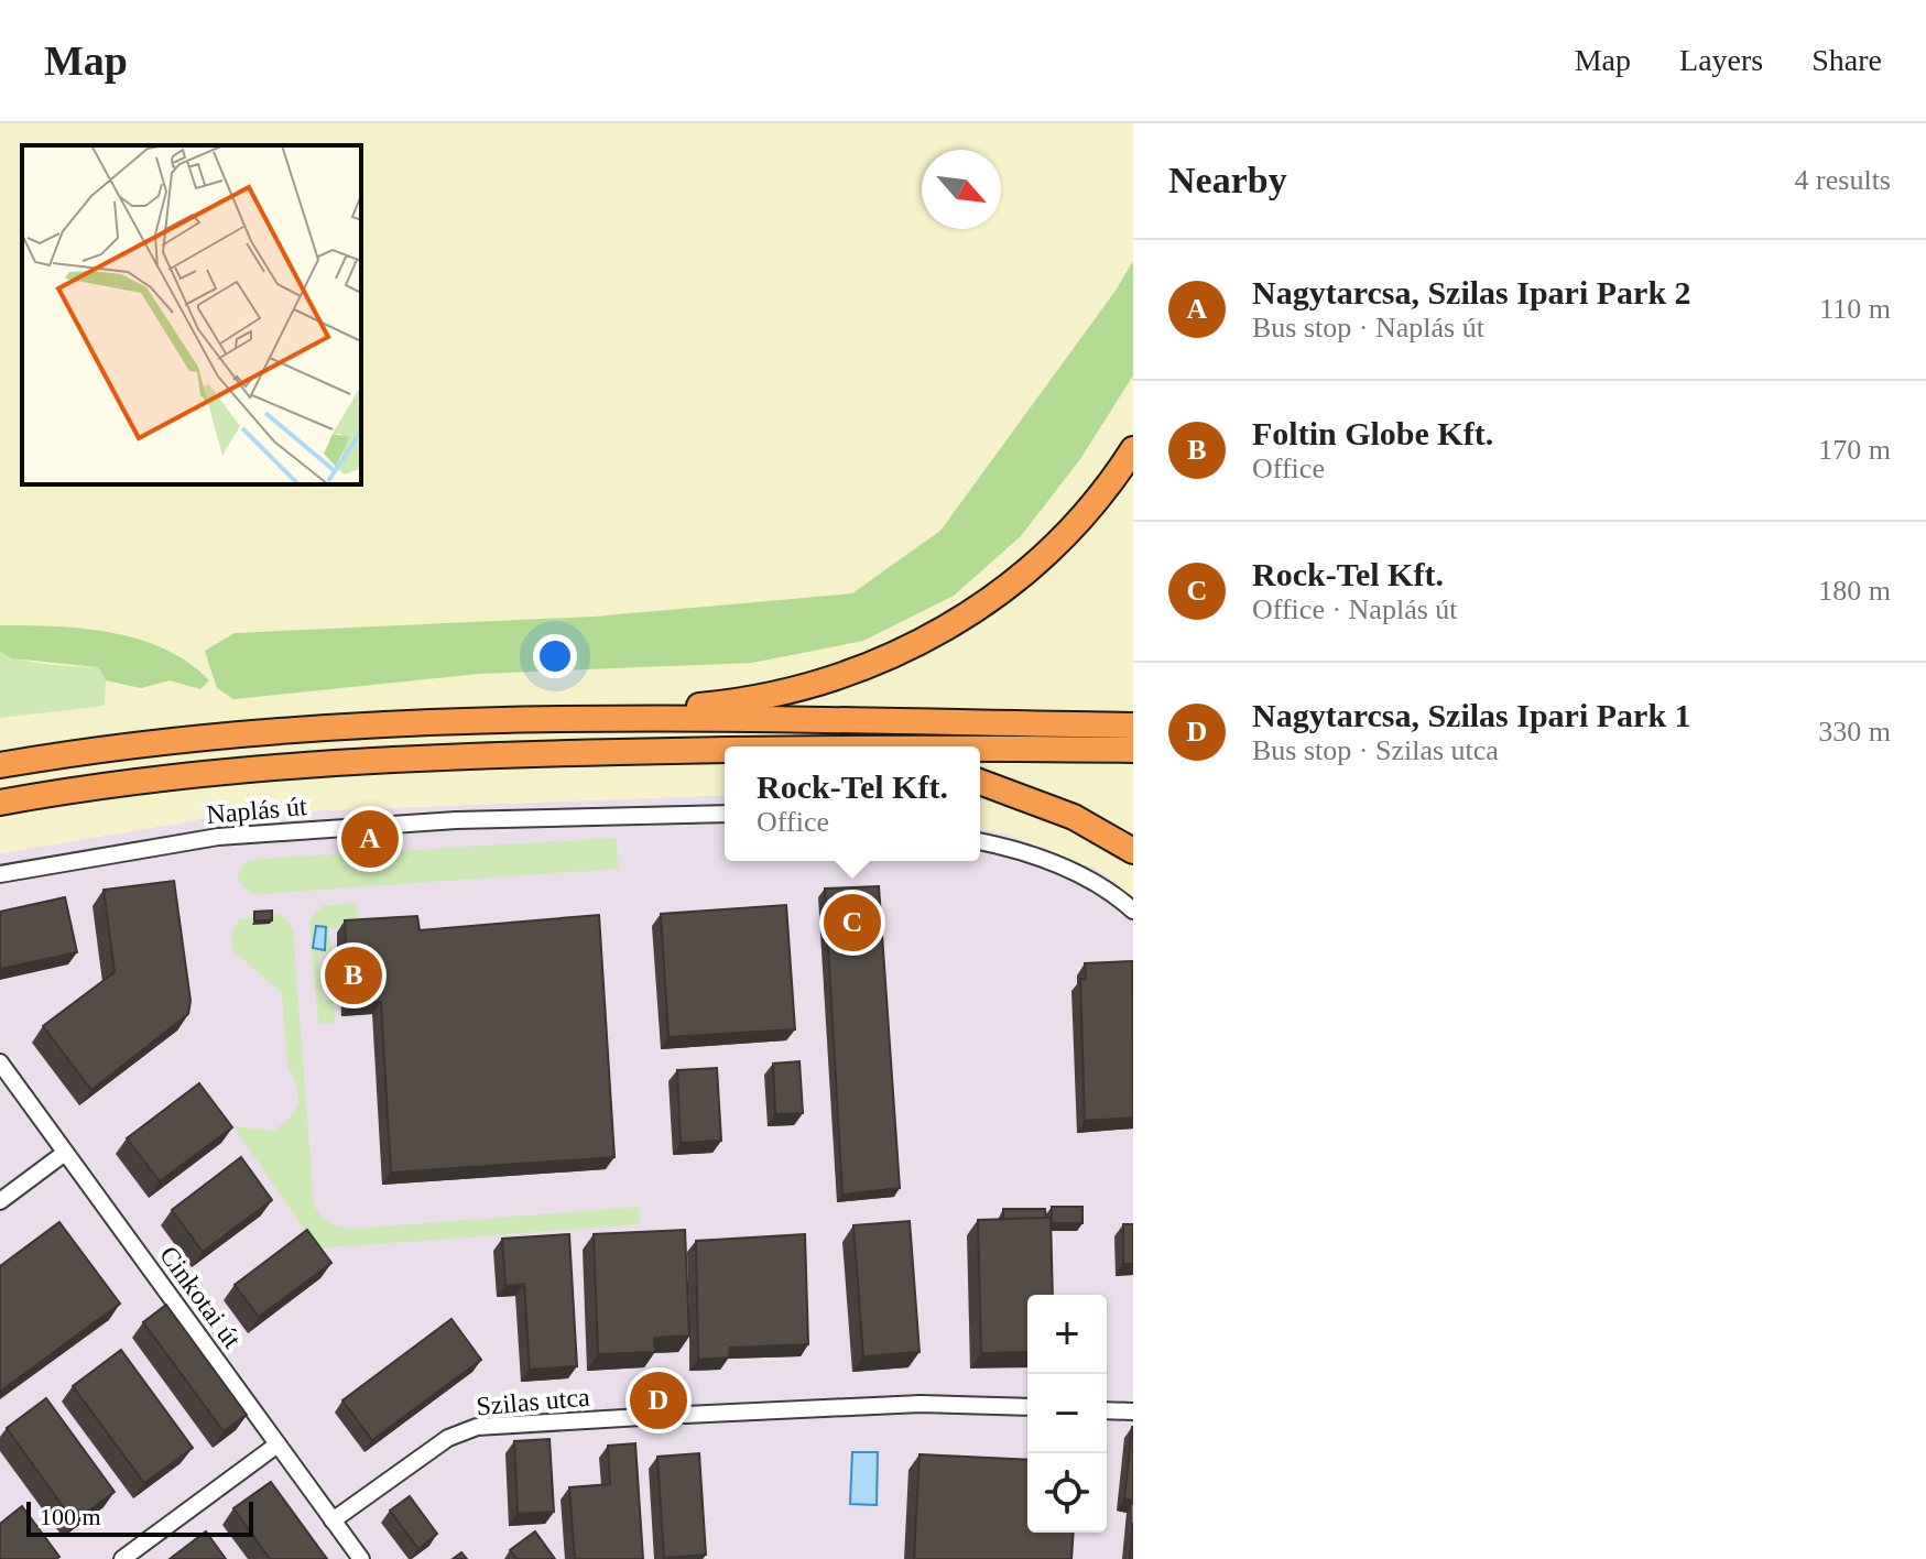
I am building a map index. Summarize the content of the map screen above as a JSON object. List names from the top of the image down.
{
  "streets": {
    "street": ["Naplás út", "Cinkotai út", "Szilas utca"]
  },
  "crossings": [
    ["Cinkotai út", "Szilas utca"]
  ],
  "scale_bar": "100 m",
  "north": "bottom right",
  "page": {
    "header": "Map",
    "nav": ["Map", "Layers", "Share"],
    "heading": ["Nearby", "4 results"],
    "list": [
      {
        "mark": "A",
        "name": "Nagytarcsa, Szilas Ipari Park 2",
        "note": "Bus stop · Naplás út",
        "value": "110 m"
      },
      {
        "mark": "B",
        "name": "Foltin Globe Kft.",
        "note": "Office",
        "value": "170 m"
      },
      {
        "mark": "C",
        "name": "Rock-Tel Kft.",
        "note": "Office · Naplás út",
        "value": "180 m"
      },
      {
        "mark": "D",
        "name": "Nagytarcsa, Szilas Ipari Park 1",
        "note": "Bus stop · Szilas utca",
        "value": "330 m"
      }
    ],
    "popup": ["Rock-Tel Kft.", "Office"],
    "pins": [
      "A",
      "C",
      "B",
      "D"
    ],
    "map_buttons": ["+", "−"],
    "scale": "100 m"
  }
}
